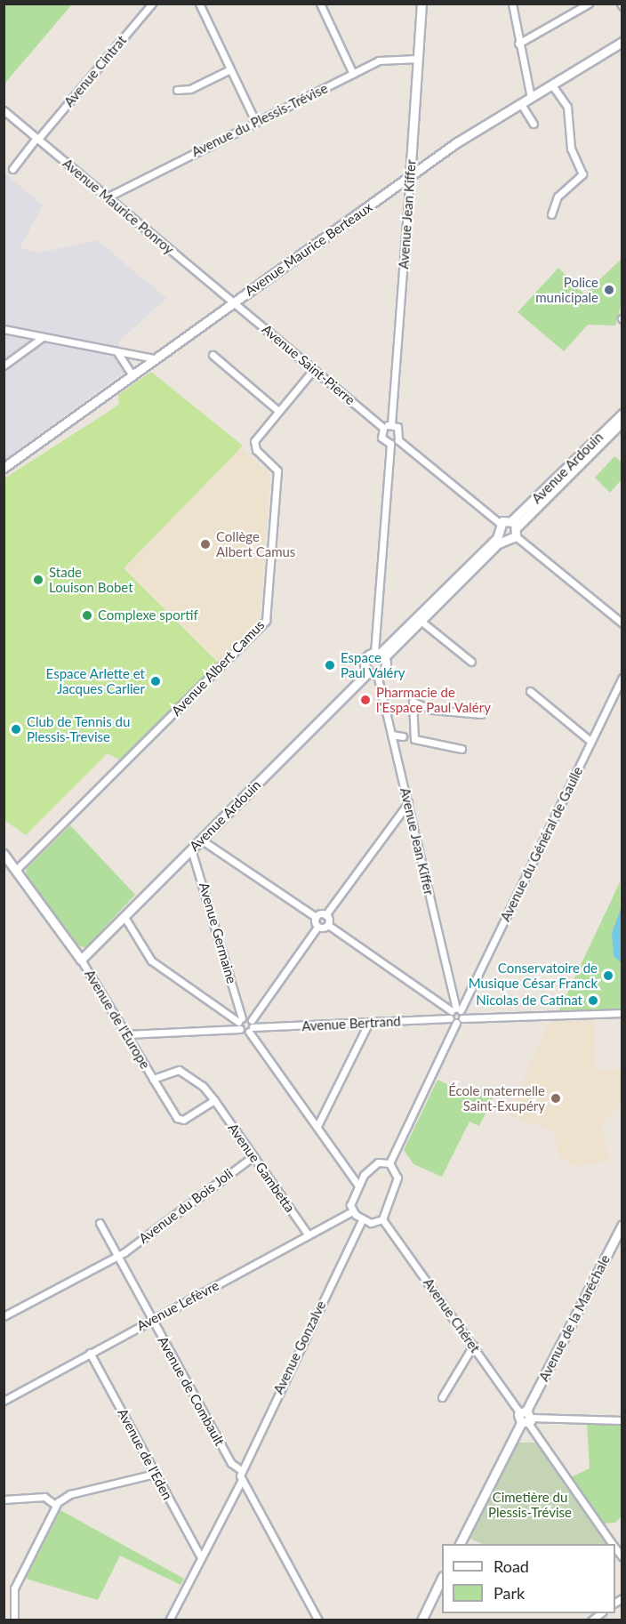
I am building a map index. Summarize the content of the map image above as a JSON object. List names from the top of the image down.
{
  "streets": {
    "street": [
      "Avenue Cintrat",
      "Avenue du Plessis-Trévise",
      "Avenue Maurice Ponroy",
      "Avenue Jean Kiffer",
      "Avenue Maurice Berteaux",
      "Avenue Saint-Pierre",
      "Avenue Ardouin",
      "Avenue Albert Camus",
      "Avenue du Général de Gaulle",
      "Avenue Germaine",
      "Avenue de l'Europe",
      "Avenue Bertrand",
      "Avenue Gambetta",
      "Avenue du Bois Joli",
      "Avenue Lefèvre",
      "Avenue Chéret",
      "Avenue de la Maréchale",
      "Avenue Gonzalve",
      "Avenue de Combault",
      "Avenue de l'Eden"
    ]
  },
  "crossings": [
    ["Avenue Cintrat", "Avenue Maurice Ponroy"],
    ["Avenue du Plessis-Trévise", "Avenue Maurice Ponroy"],
    ["Avenue du Plessis-Trévise", "Avenue Jean Kiffer"],
    ["Avenue Maurice Ponroy", "Avenue Maurice Berteaux"],
    ["Avenue Maurice Ponroy", "Avenue Saint-Pierre"],
    ["Avenue Jean Kiffer", "Avenue Maurice Berteaux"],
    ["Avenue Jean Kiffer", "Avenue Saint-Pierre"],
    ["Avenue Jean Kiffer", "Avenue Ardouin"],
    ["Avenue Jean Kiffer", "Avenue du Général de Gaulle"],
    ["Avenue Jean Kiffer", "Avenue Bertrand"],
    ["Avenue Maurice Berteaux", "Avenue Saint-Pierre"],
    ["Avenue Saint-Pierre", "Avenue Albert Camus"],
    ["Avenue Ardouin", "Avenue Germaine"],
    ["Avenue Ardouin", "Avenue de l'Europe"],
    ["Avenue du Général de Gaulle", "Avenue Bertrand"],
    ["Avenue Germaine", "Avenue Bertrand"],
    ["Avenue de l'Europe", "Avenue Gambetta"],
    ["Avenue Gambetta", "Avenue du Bois Joli"],
    ["Avenue Gambetta", "Avenue Lefèvre"],
    ["Avenue du Bois Joli", "Avenue de Combault"],
    ["Avenue Lefèvre", "Avenue de Combault"],
    ["Avenue Lefèvre", "Avenue de l'Eden"],
    ["Avenue Chéret", "Avenue de la Maréchale"],
    ["Avenue Gonzalve", "Avenue de Combault"],
    ["Avenue Gonzalve", "Avenue de l'Eden"]
  ],
  "parks": ["Cimetière du Plessis-Trévise"],
  "places": [
    "Police municipale",
    "Collège Albert Camus",
    "Stade Louison Bobet",
    "Complexe sportif",
    "Espace Paul Valéry",
    "Espace Arlette et Jacques Carlier",
    "Pharmacie de l'Espace Paul Valéry",
    "Club de Tennis du Plessis-Trevise",
    "Conservatoire de Musique César Franck",
    "Nicolas de Catinat",
    "École maternelle Saint-Exupéry"
  ],
  "legend": ["Road", "Park"]
}
